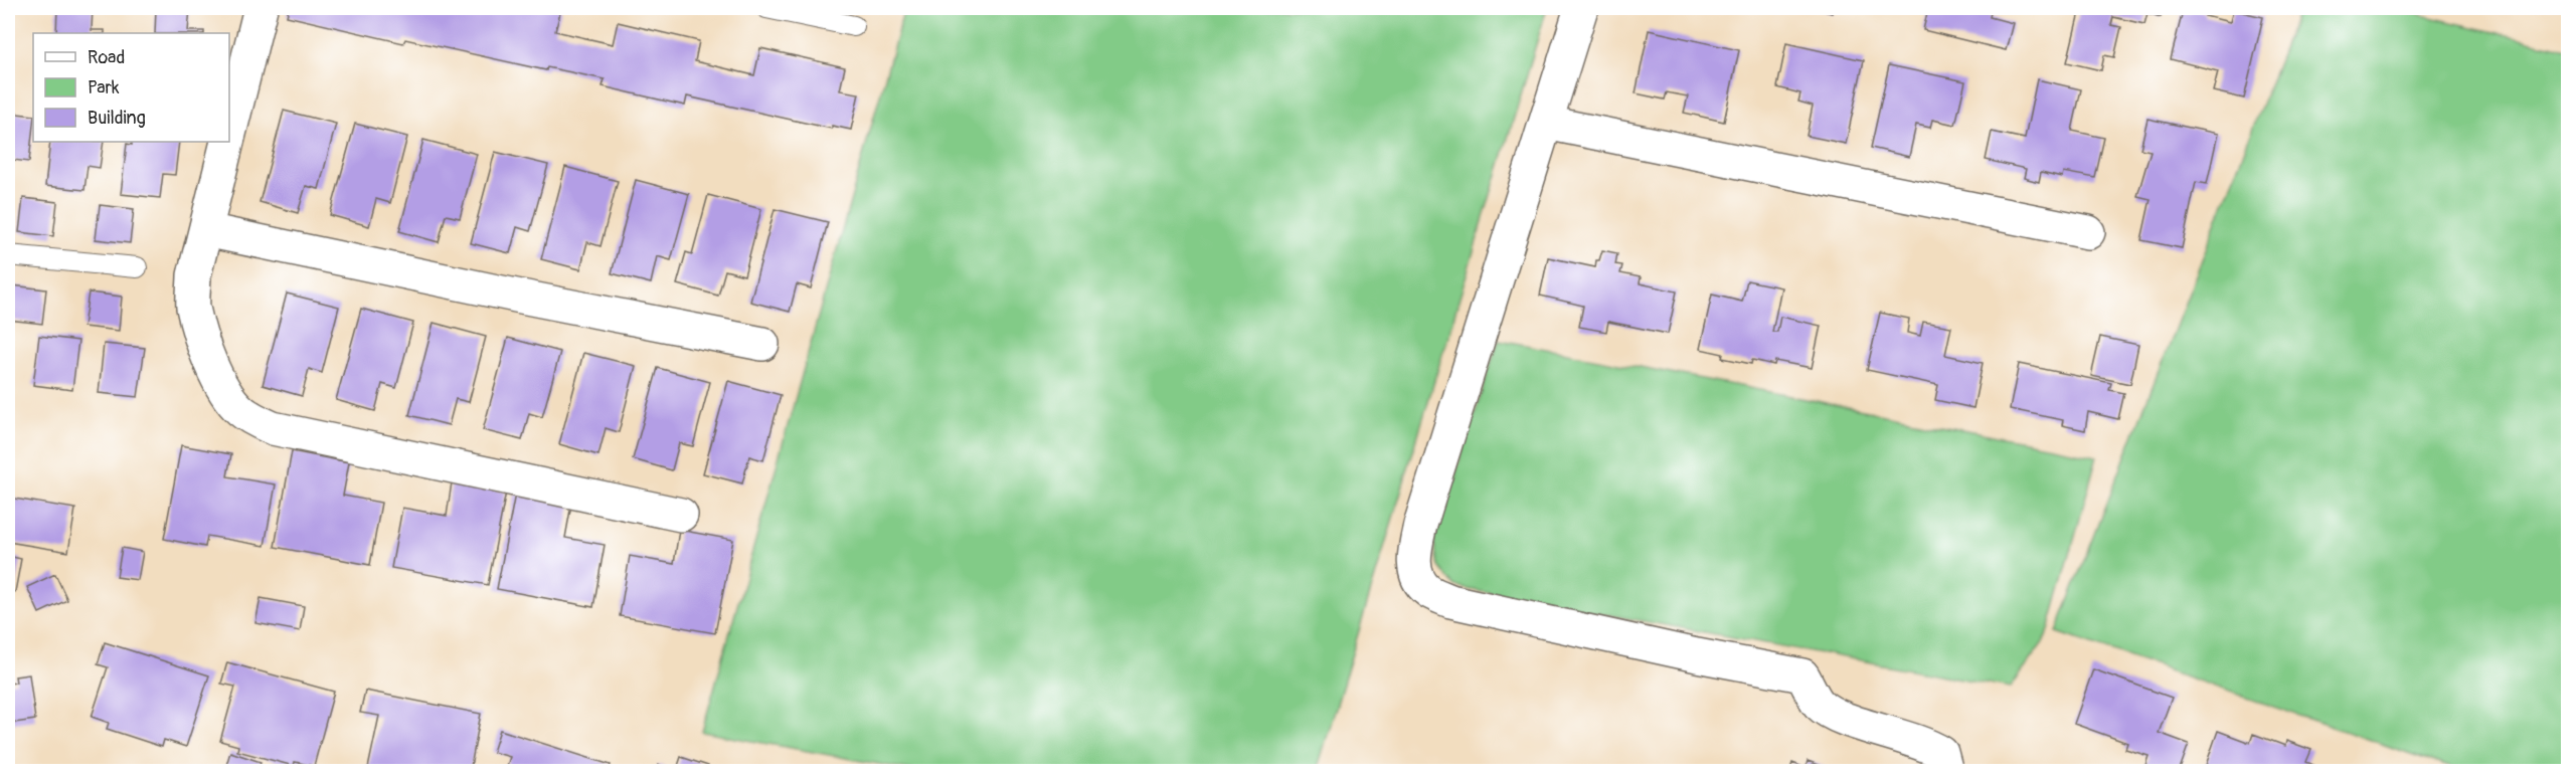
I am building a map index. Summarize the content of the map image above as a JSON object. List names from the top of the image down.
{
  "legend": ["Road", "Park", "Building"]
}
